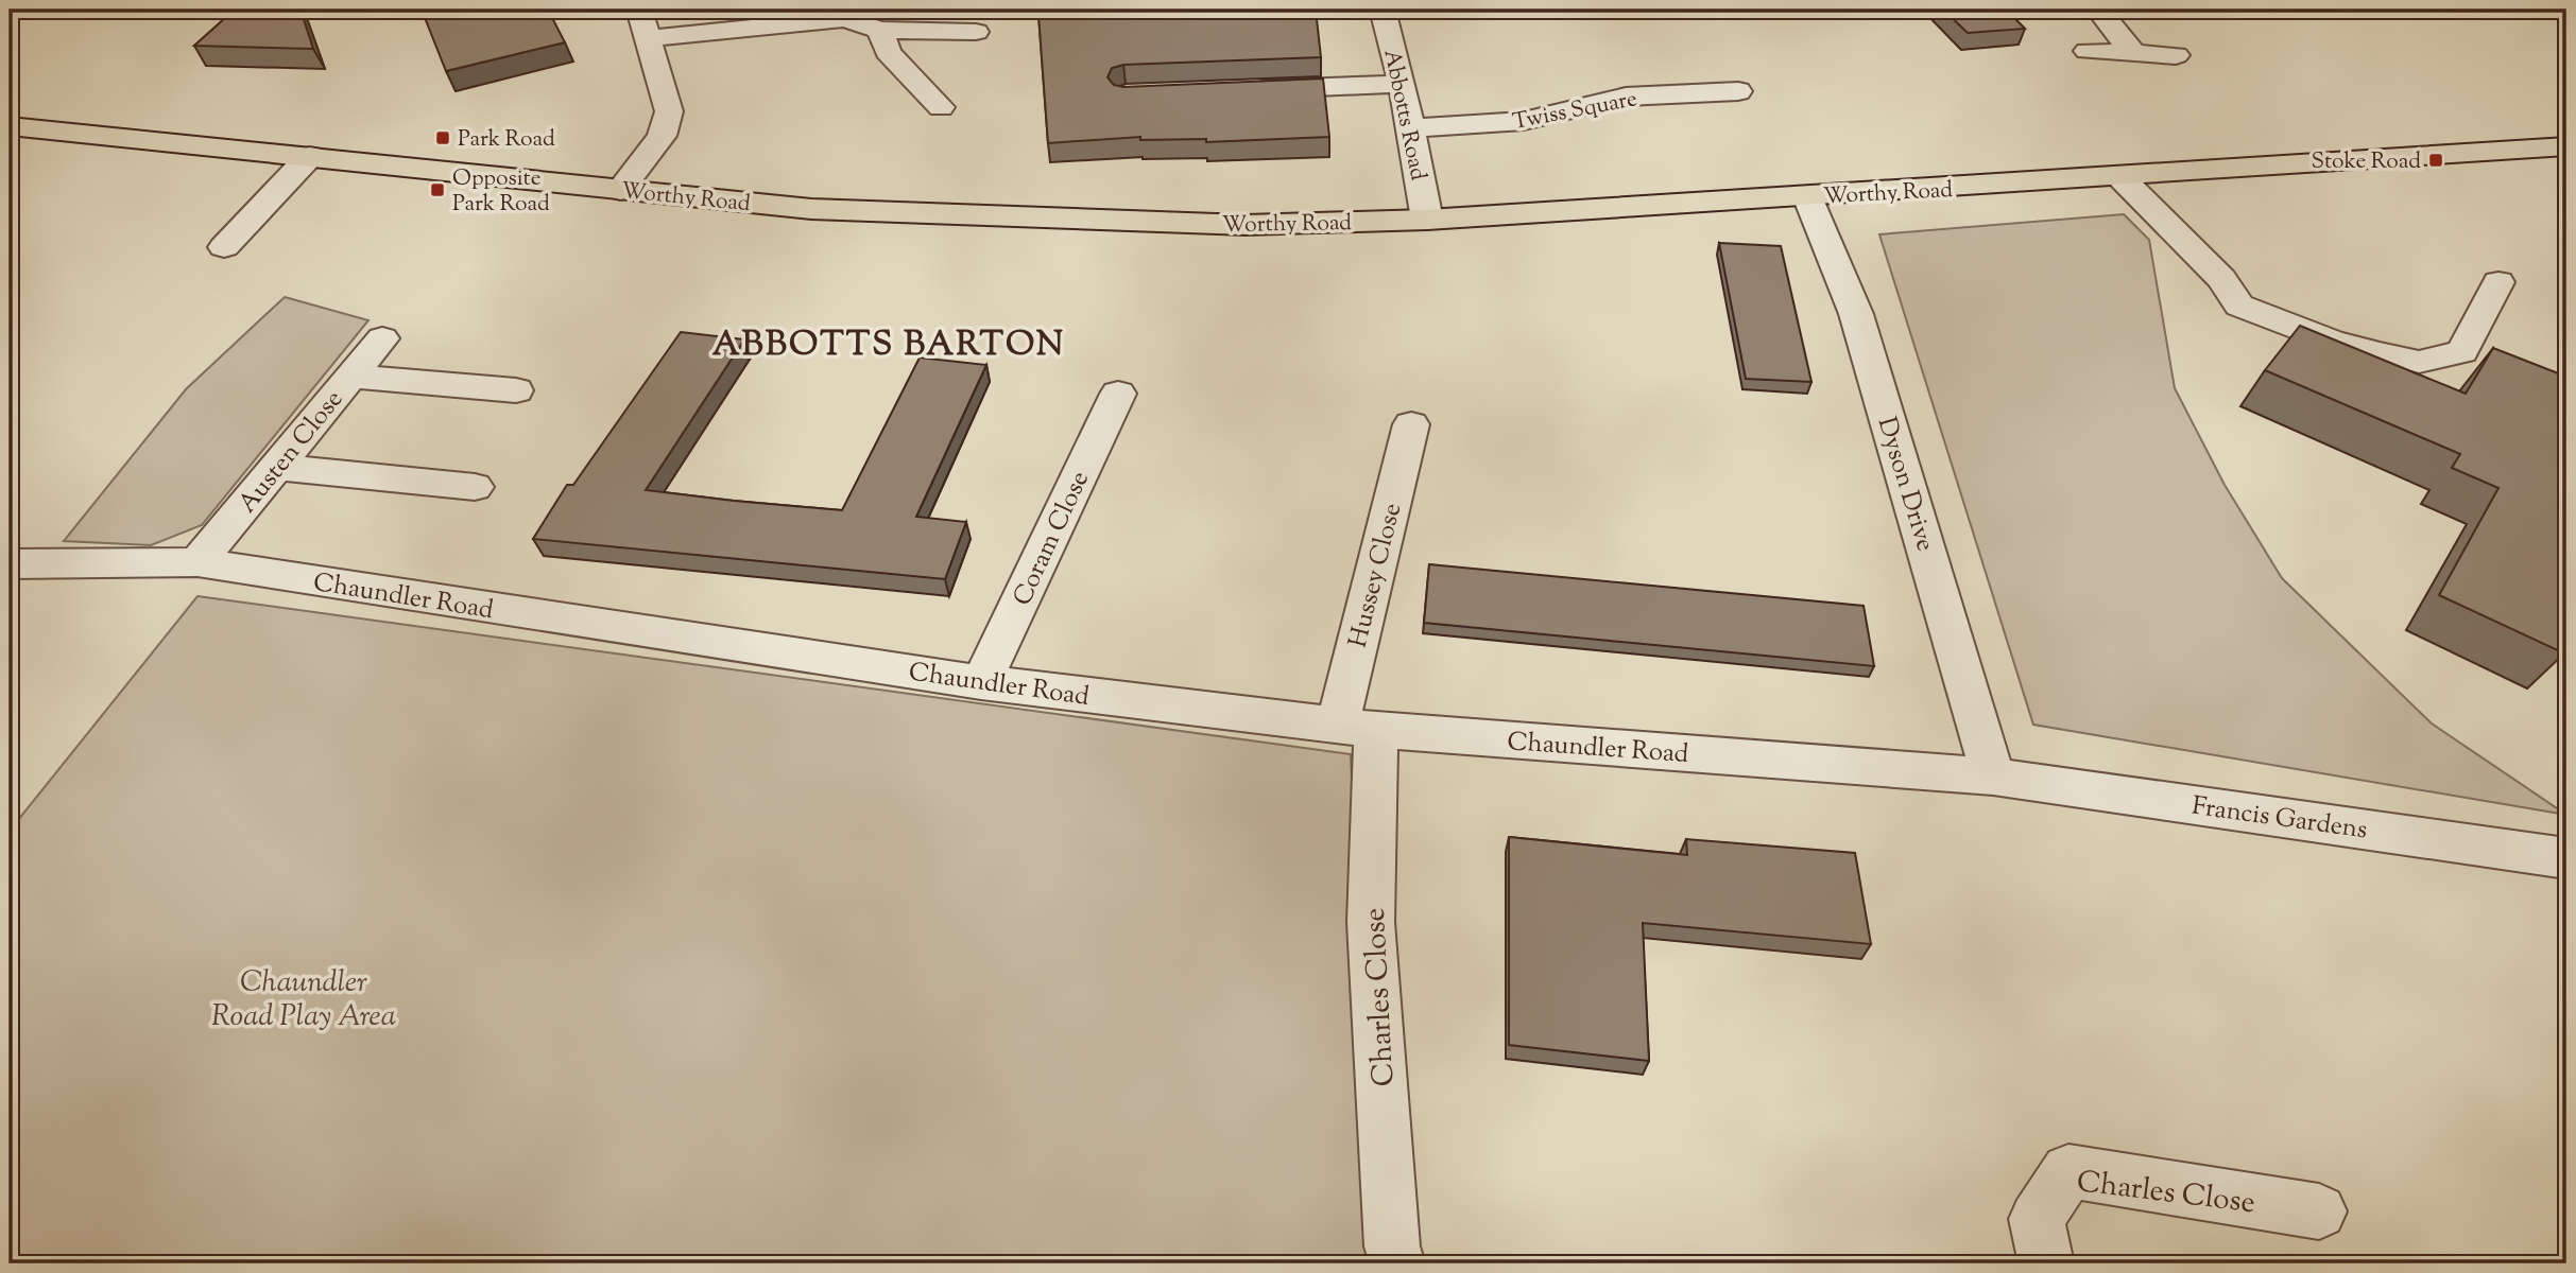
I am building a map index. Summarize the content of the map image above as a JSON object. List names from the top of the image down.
{
  "streets": {
    "main road": ["Worthy Road"],
    "street": [
      "Twiss Square",
      "Abbotts Road",
      "Austen Close",
      "Dyson Drive",
      "Coram Close",
      "Hussey Close",
      "Chaundler Road",
      "Francis Gardens",
      "Charles Close"
    ]
  },
  "crossings": [
    ["Twiss Square", "Abbotts Road"],
    ["Abbotts Road", "Worthy Road"],
    ["Worthy Road", "Dyson Drive"],
    ["Austen Close", "Chaundler Road"],
    ["Dyson Drive", "Chaundler Road"],
    ["Dyson Drive", "Francis Gardens"],
    ["Coram Close", "Chaundler Road"],
    ["Hussey Close", "Chaundler Road"],
    ["Hussey Close", "Charles Close"],
    ["Chaundler Road", "Francis Gardens"],
    ["Chaundler Road", "Charles Close"]
  ],
  "districts": ["ABBOTTS BARTON"],
  "parks": ["Chaundler Road Play Area"],
  "places": {
    "transit": ["Park Road", "Stoke Road", "Opposite Park Road"]
  }
}
